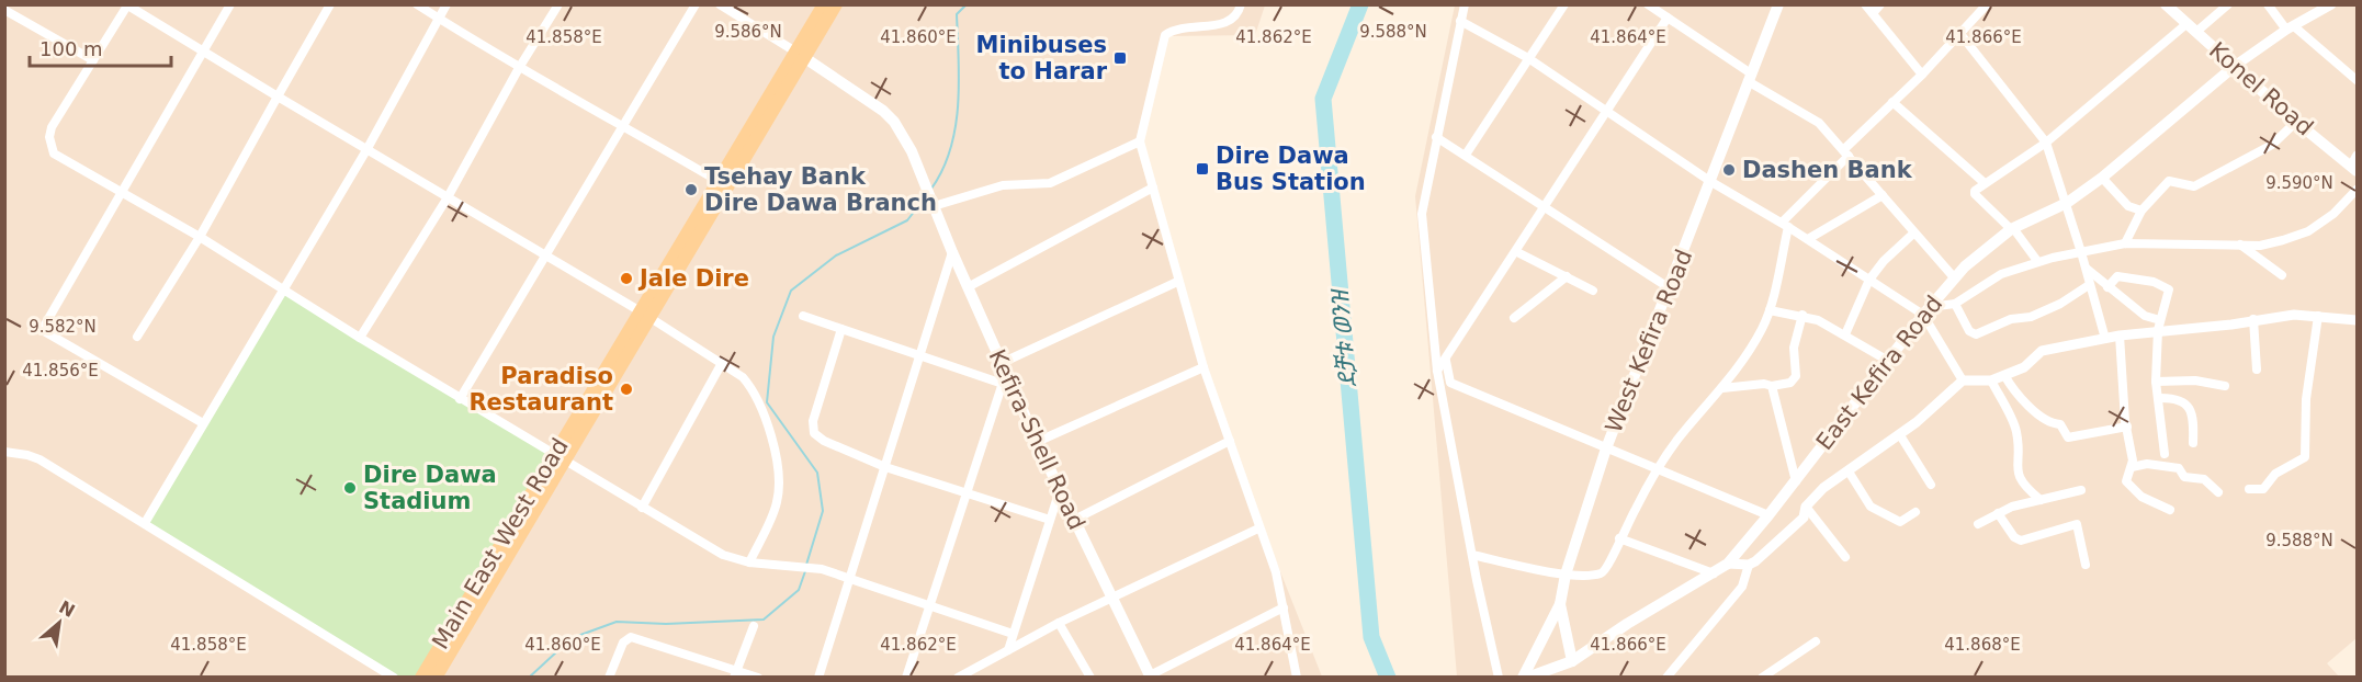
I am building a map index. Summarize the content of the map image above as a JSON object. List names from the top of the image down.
{
  "streets": {
    "main road": [
      "Konel Road",
      "West Kefira Road",
      "East Kefira Road",
      "Kefira-Shell Road",
      "Main East West Road"
    ]
  },
  "crossings": [
    ["Konel Road", "East Kefira Road"],
    ["West Kefira Road", "East Kefira Road"],
    ["Kefira-Shell Road", "Main East West Road"]
  ],
  "water": ["ደቻቱ ወንዝ"],
  "places": {
    "transit": ["Minibuses to Harar", "Dire Dawa Bus Station"],
    "other": [
      "Dashen Bank",
      "Tsehay Bank Dire Dawa Branch",
      "Jale Dire",
      "Paradiso Restaurant",
      "Dire Dawa Stadium"
    ]
  },
  "scale_bar": "100 m",
  "north": "top right",
  "coordinates": [
    "9.586°N",
    "9.588°N",
    "41.858°E",
    "41.860°E",
    "41.862°E",
    "41.864°E",
    "41.866°E",
    "9.590°N",
    "9.582°N",
    "41.856°E",
    "41.868°E"
  ]
}
